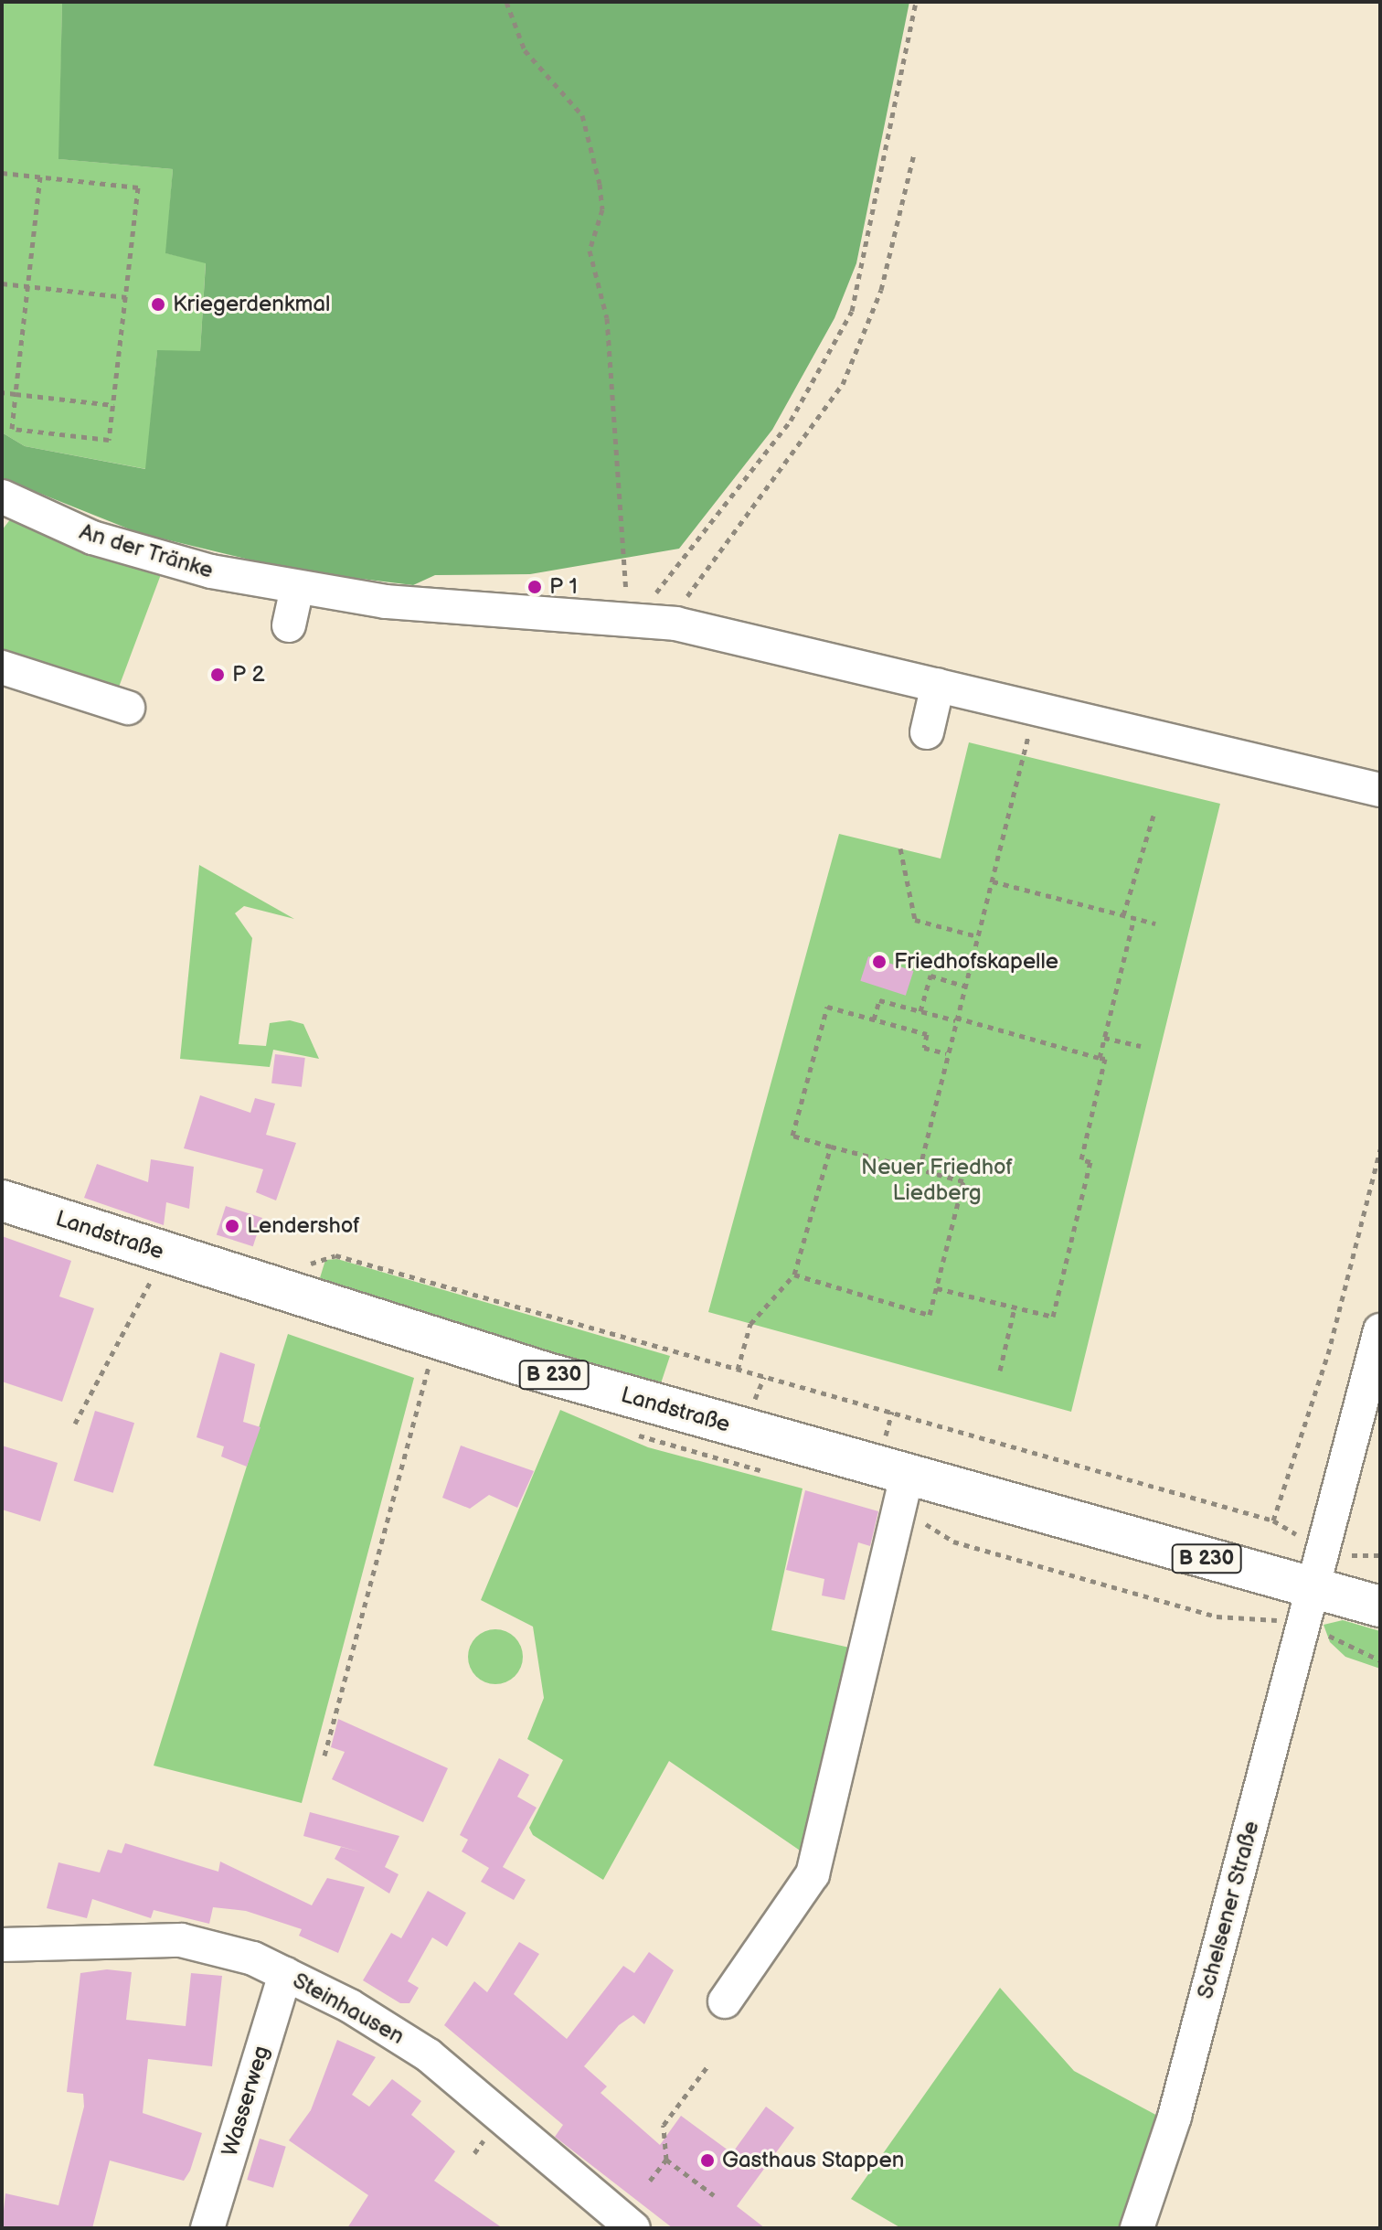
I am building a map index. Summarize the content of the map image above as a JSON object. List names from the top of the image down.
{
  "streets": {
    "main road": ["Landstraße", "B 230"],
    "street": [
      "An der Tränke",
      "Schelsener Straße",
      "Steinhausen",
      "Wasserweg"
    ]
  },
  "crossings": [
    ["Landstraße", "B 230"],
    ["Landstraße", "Schelsener Straße"],
    ["B 230", "Schelsener Straße"],
    ["Steinhausen", "Wasserweg"]
  ],
  "parks": ["Neuer Friedhof Liedberg"],
  "places": [
    "Kriegerdenkmal",
    "P 1",
    "P 2",
    "Friedhofskapelle",
    "Lendershof",
    "Gasthaus Stappen"
  ]
}
